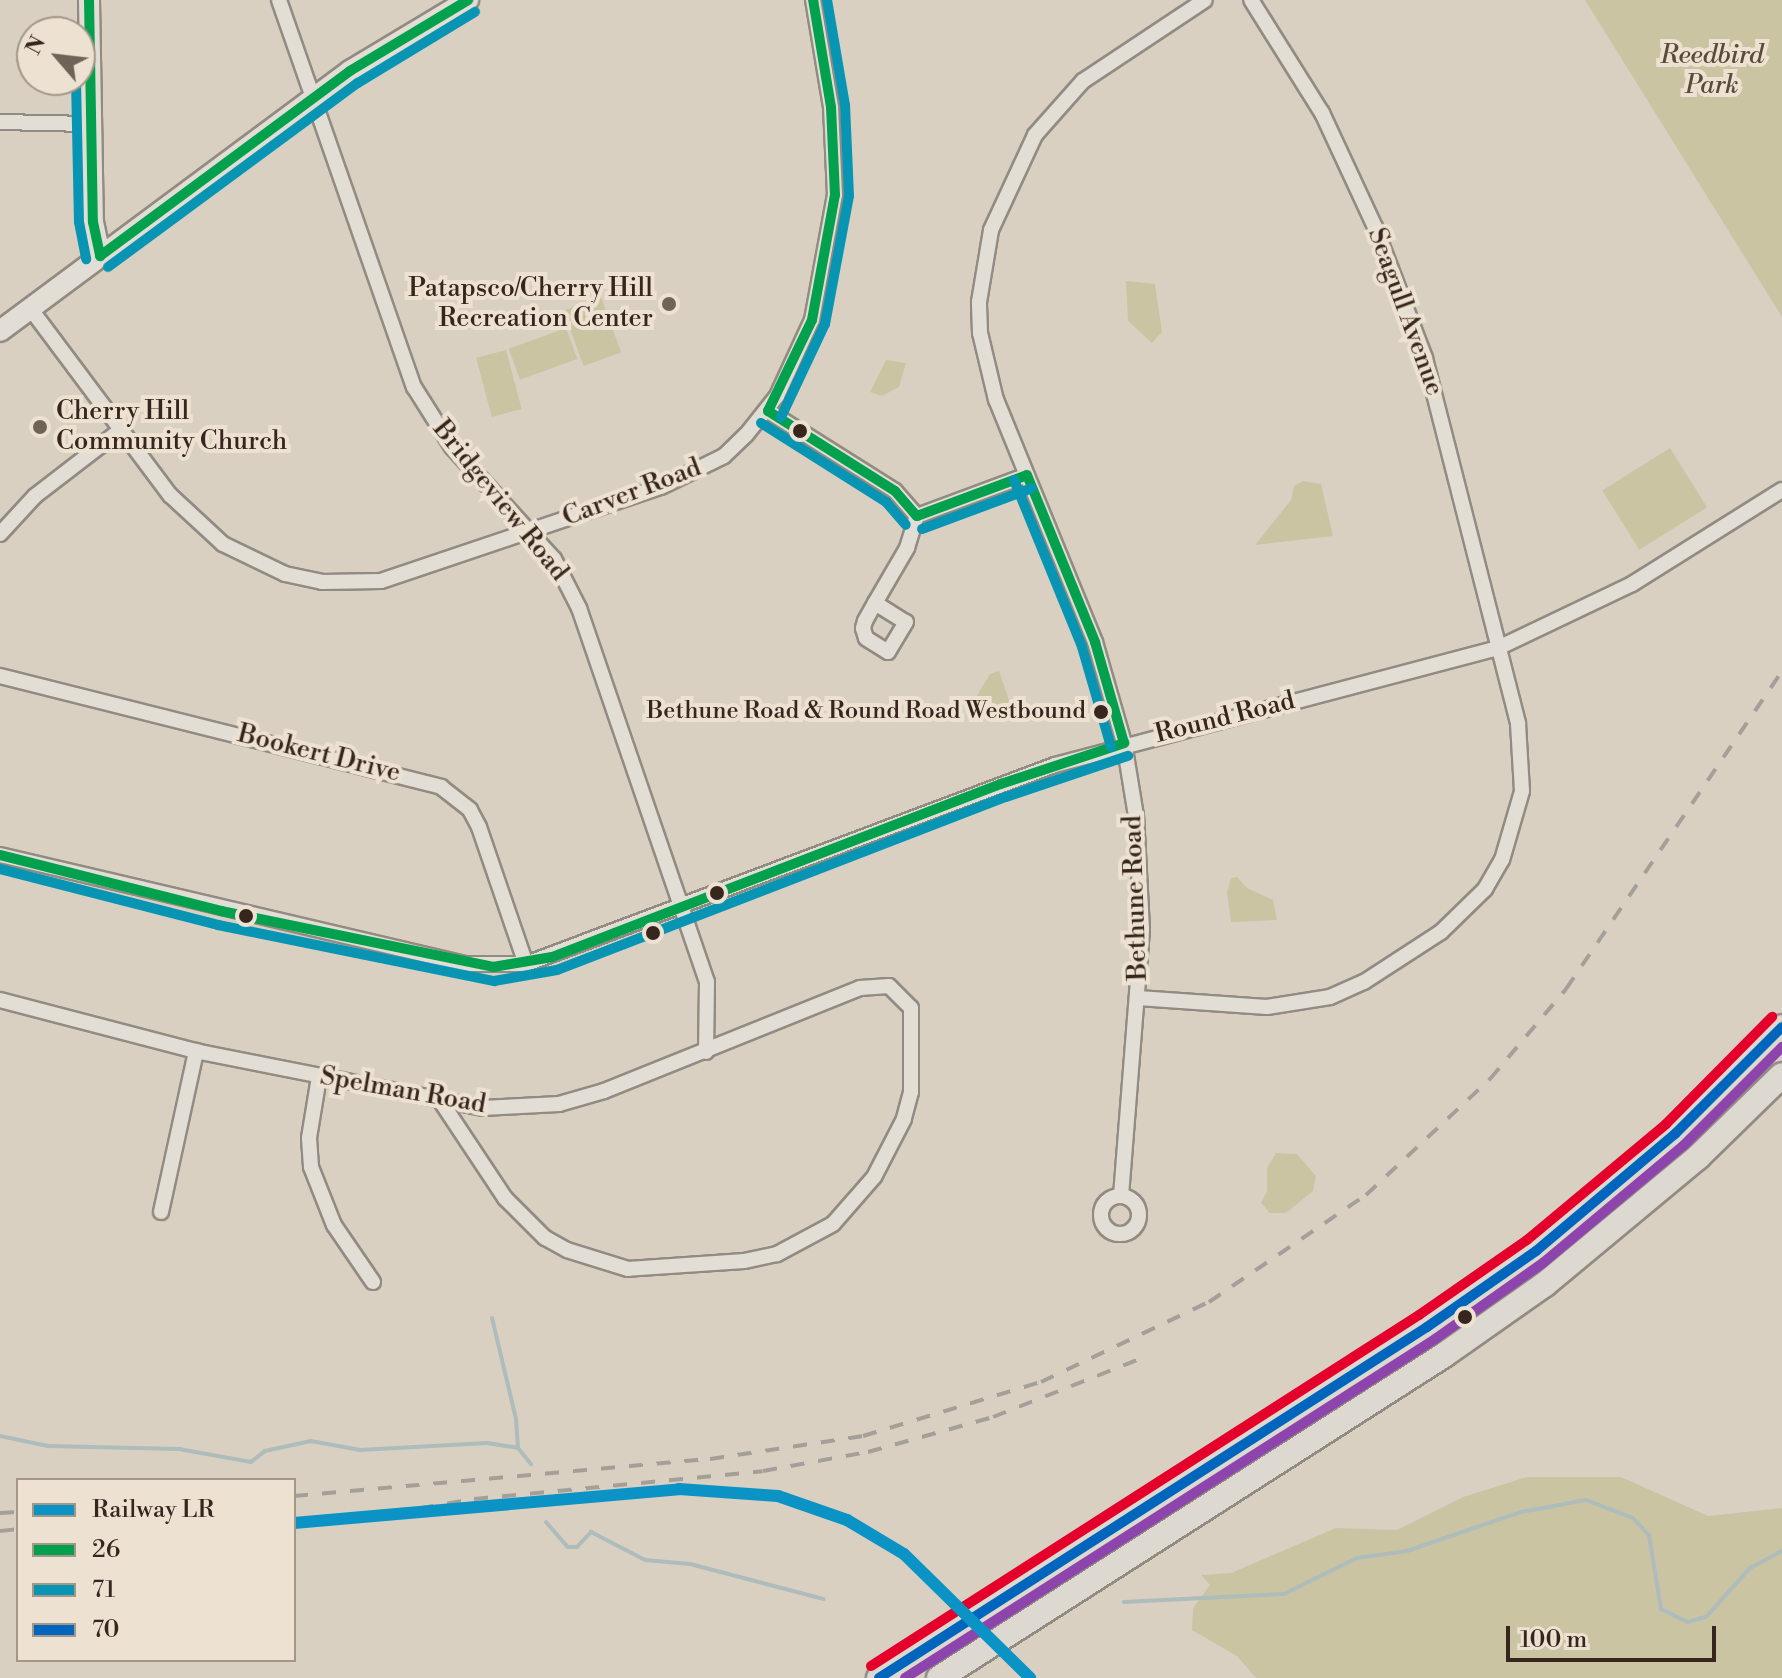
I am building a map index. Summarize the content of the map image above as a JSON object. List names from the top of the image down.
{
  "streets": {
    "street": [
      "Seagull Avenue",
      "Carver Road",
      "Bridgeview Road",
      "Round Road",
      "Bookert Drive",
      "Bethune Road",
      "Spelman Road"
    ]
  },
  "crossings": [
    ["Seagull Avenue", "Round Road"],
    ["Carver Road", "Bridgeview Road"],
    ["Bridgeview Road", "Round Road"],
    ["Bridgeview Road", "Spelman Road"],
    ["Round Road", "Bookert Drive"],
    ["Round Road", "Bethune Road"]
  ],
  "parks": ["Reedbird Park"],
  "places": ["Patapsco/Cherry Hill Recreation Center", "Cherry Hill Community Church", "Bethune Road & Round Road Westbound"],
  "lines": [
    "transit line 26",
    "transit line 71",
    "transit line 70",
    "rail line LR"
  ],
  "legend": [
    "Railway LR",
    "26",
    "71",
    "70"
  ],
  "scale_bar": "100 m",
  "north": "top left"
}
